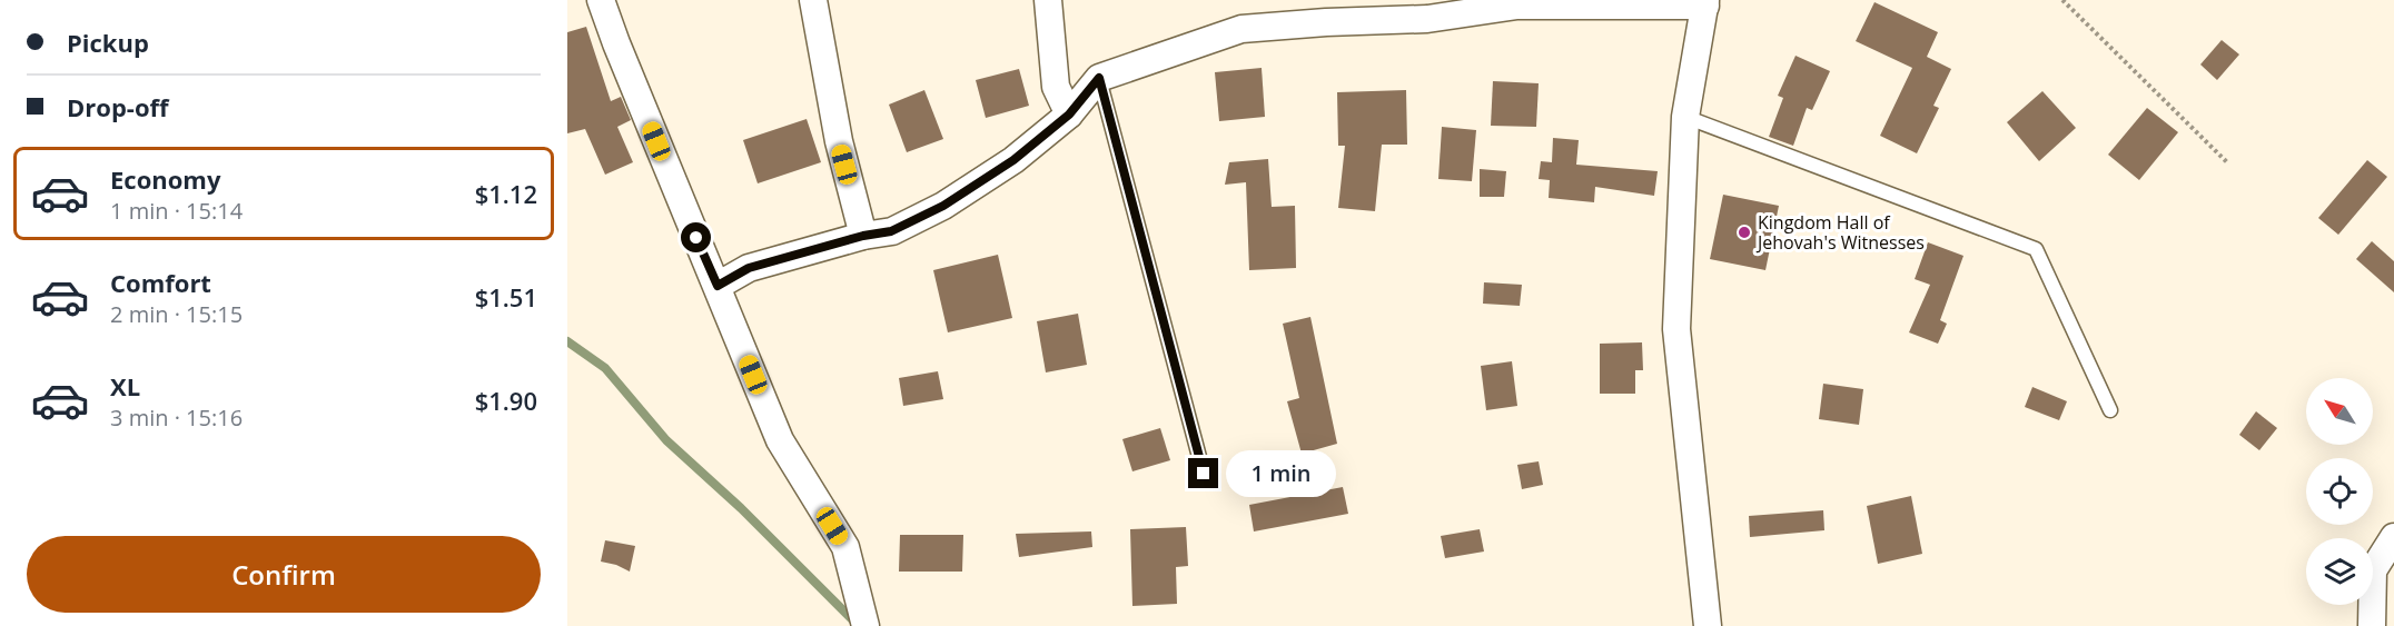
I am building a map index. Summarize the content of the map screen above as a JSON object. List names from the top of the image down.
{
  "places": ["Kingdom Hall of Jehovah's Witnesses"],
  "north": "top left",
  "page": {
    "banner": ["Pickup", "Drop-off"],
    "list": [
      {
        "name": "Economy",
        "note": "1 min · 15:14",
        "value": "$1.12"
      },
      {
        "name": "Comfort",
        "note": "2 min · 15:15",
        "value": "$1.51"
      },
      {
        "name": "XL",
        "note": "3 min · 15:16",
        "value": "$1.90"
      }
    ],
    "bubble": "1 min",
    "buttons": "Confirm"
  }
}
